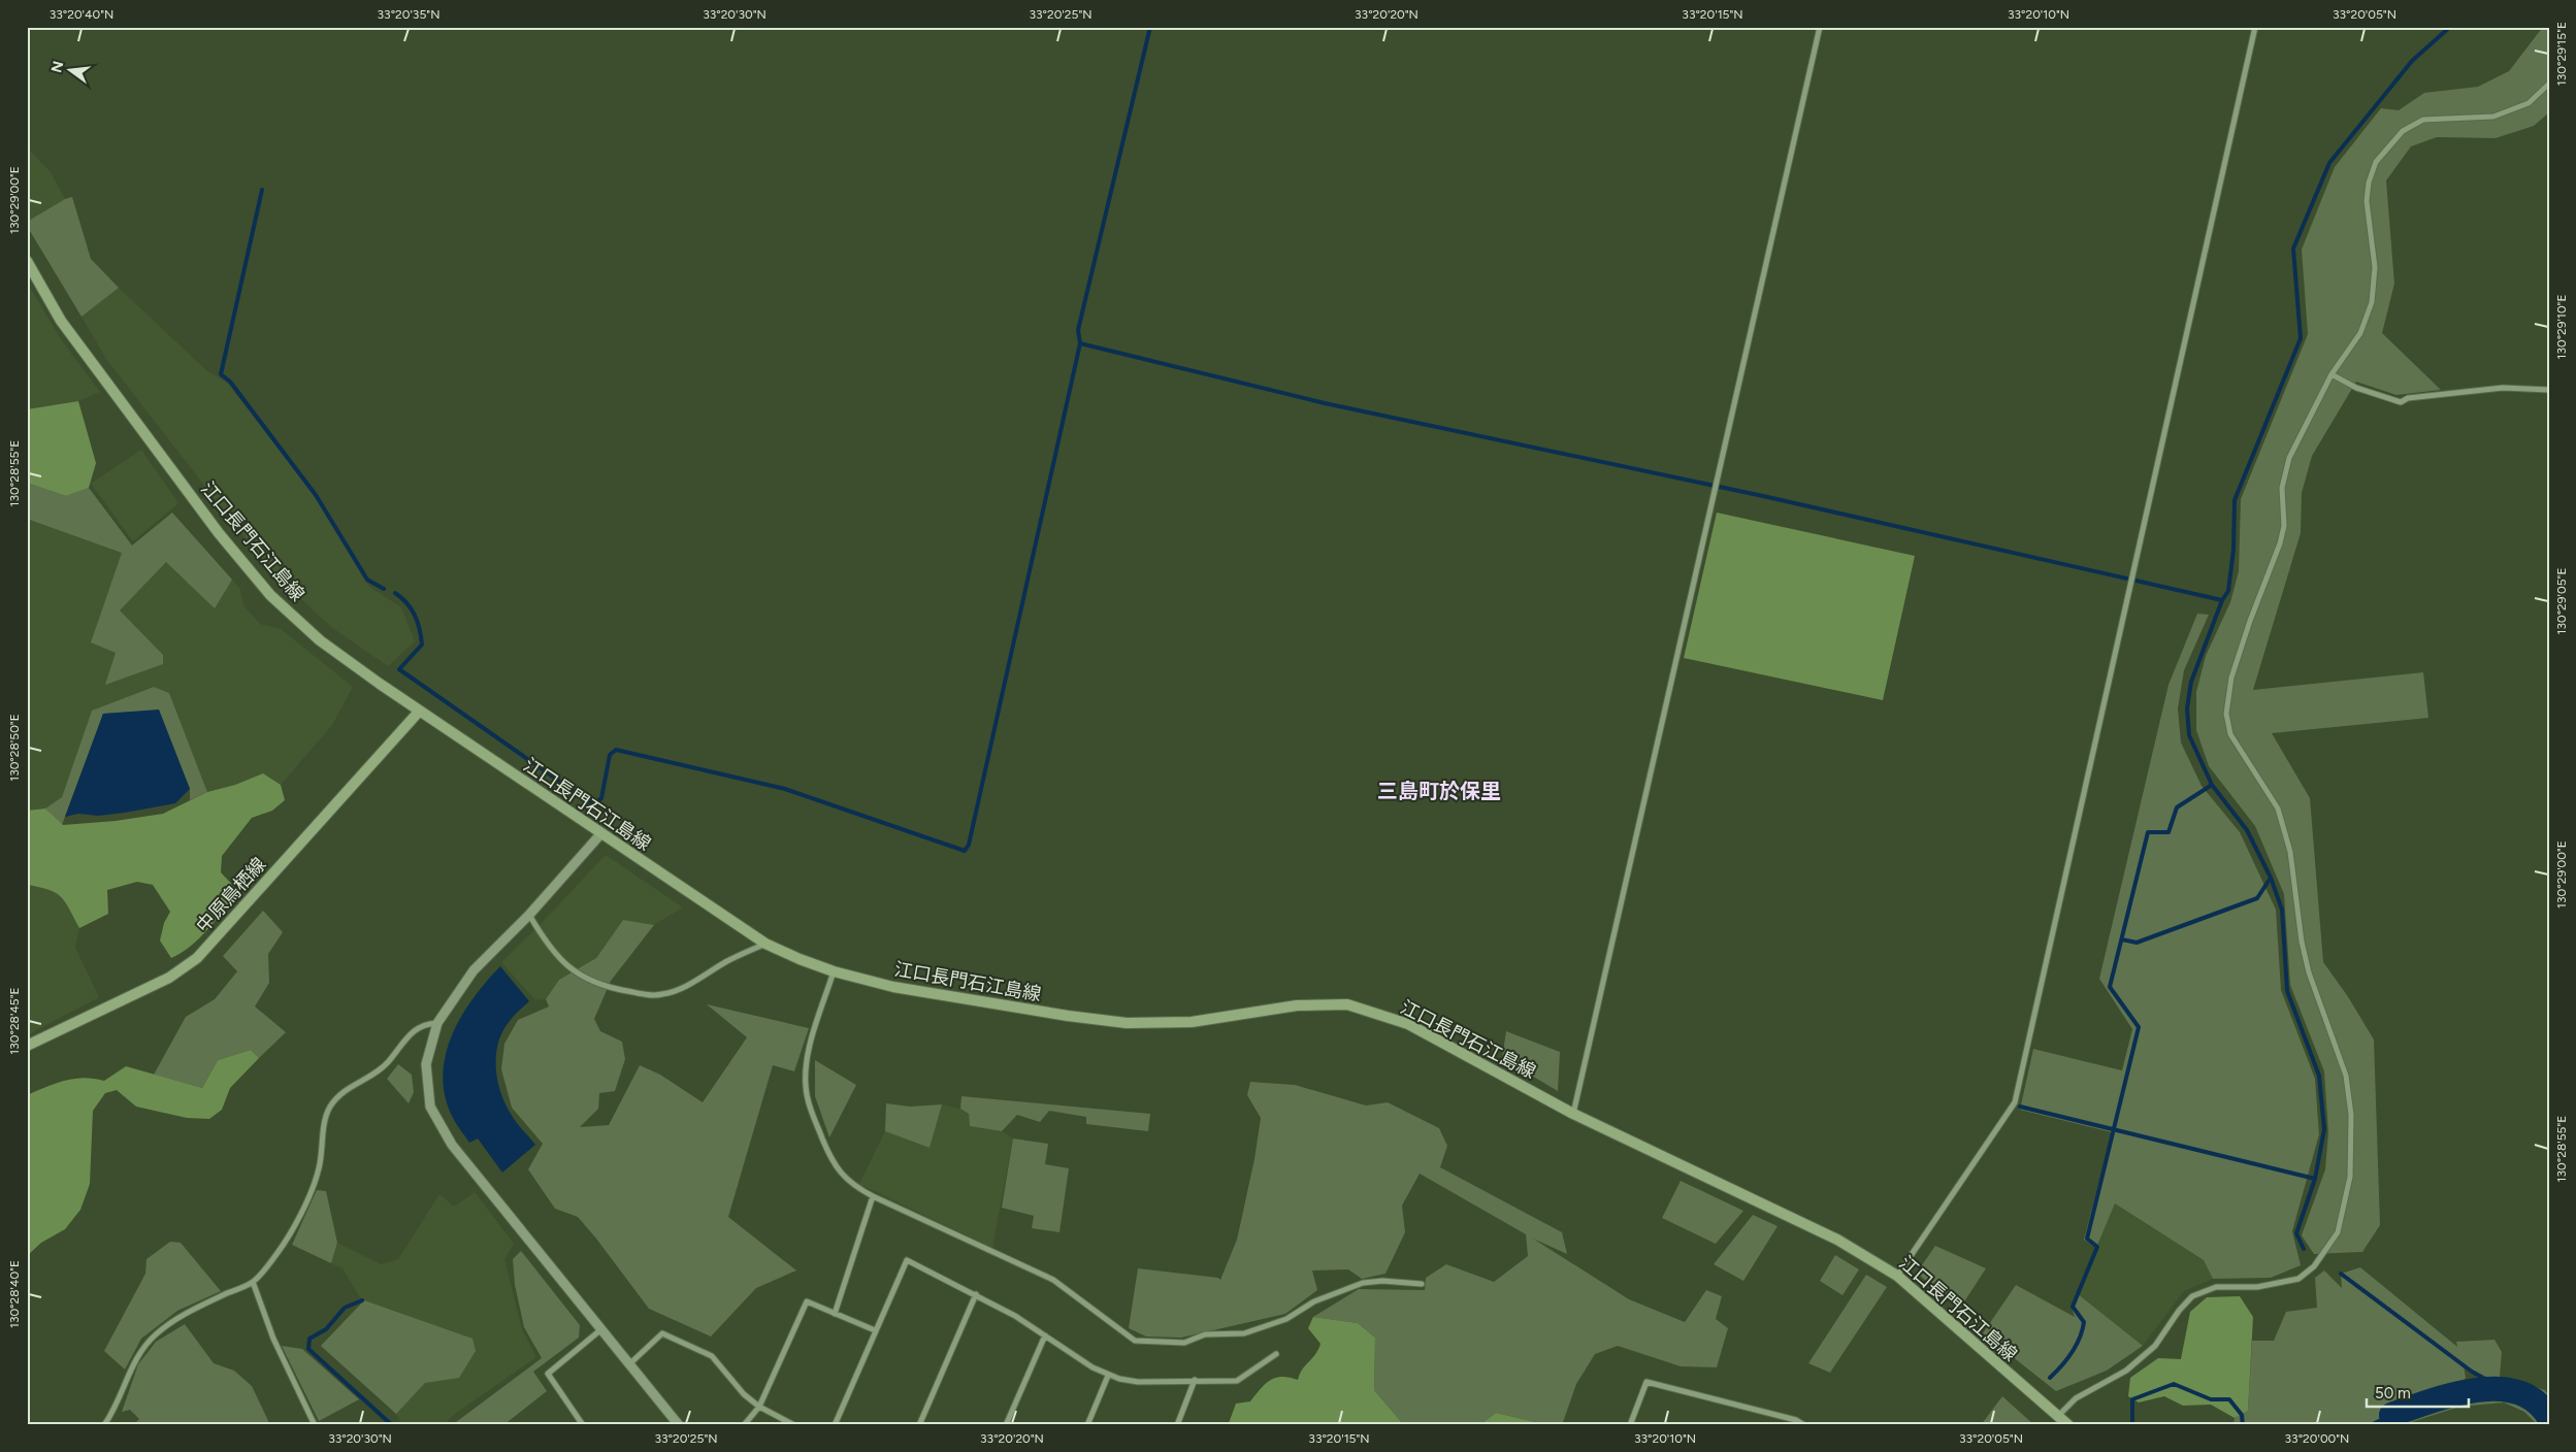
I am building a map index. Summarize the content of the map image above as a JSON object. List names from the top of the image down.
{
  "streets": {
    "main road": ["江口長門石江島線", "中原鳥栖線"]
  },
  "crossings": [
    ["江口長門石江島線", "中原鳥栖線"]
  ],
  "districts": ["三島町於保里"],
  "scale_bar": "50 m",
  "north": "left",
  "coordinates": [
    "33°20'40\"N",
    "33°20'35\"N",
    "33°20'30\"N",
    "33°20'25\"N",
    "33°20'20\"N",
    "33°20'15\"N",
    "33°20'10\"N",
    "33°20'05\"N",
    "130°29'15\"E",
    "130°29'00\"E",
    "130°29'10\"E",
    "130°28'55\"E",
    "130°29'05\"E",
    "130°28'50\"E",
    "130°28'45\"E",
    "130°28'40\"E",
    "33°20'00\"N"
  ]
}
